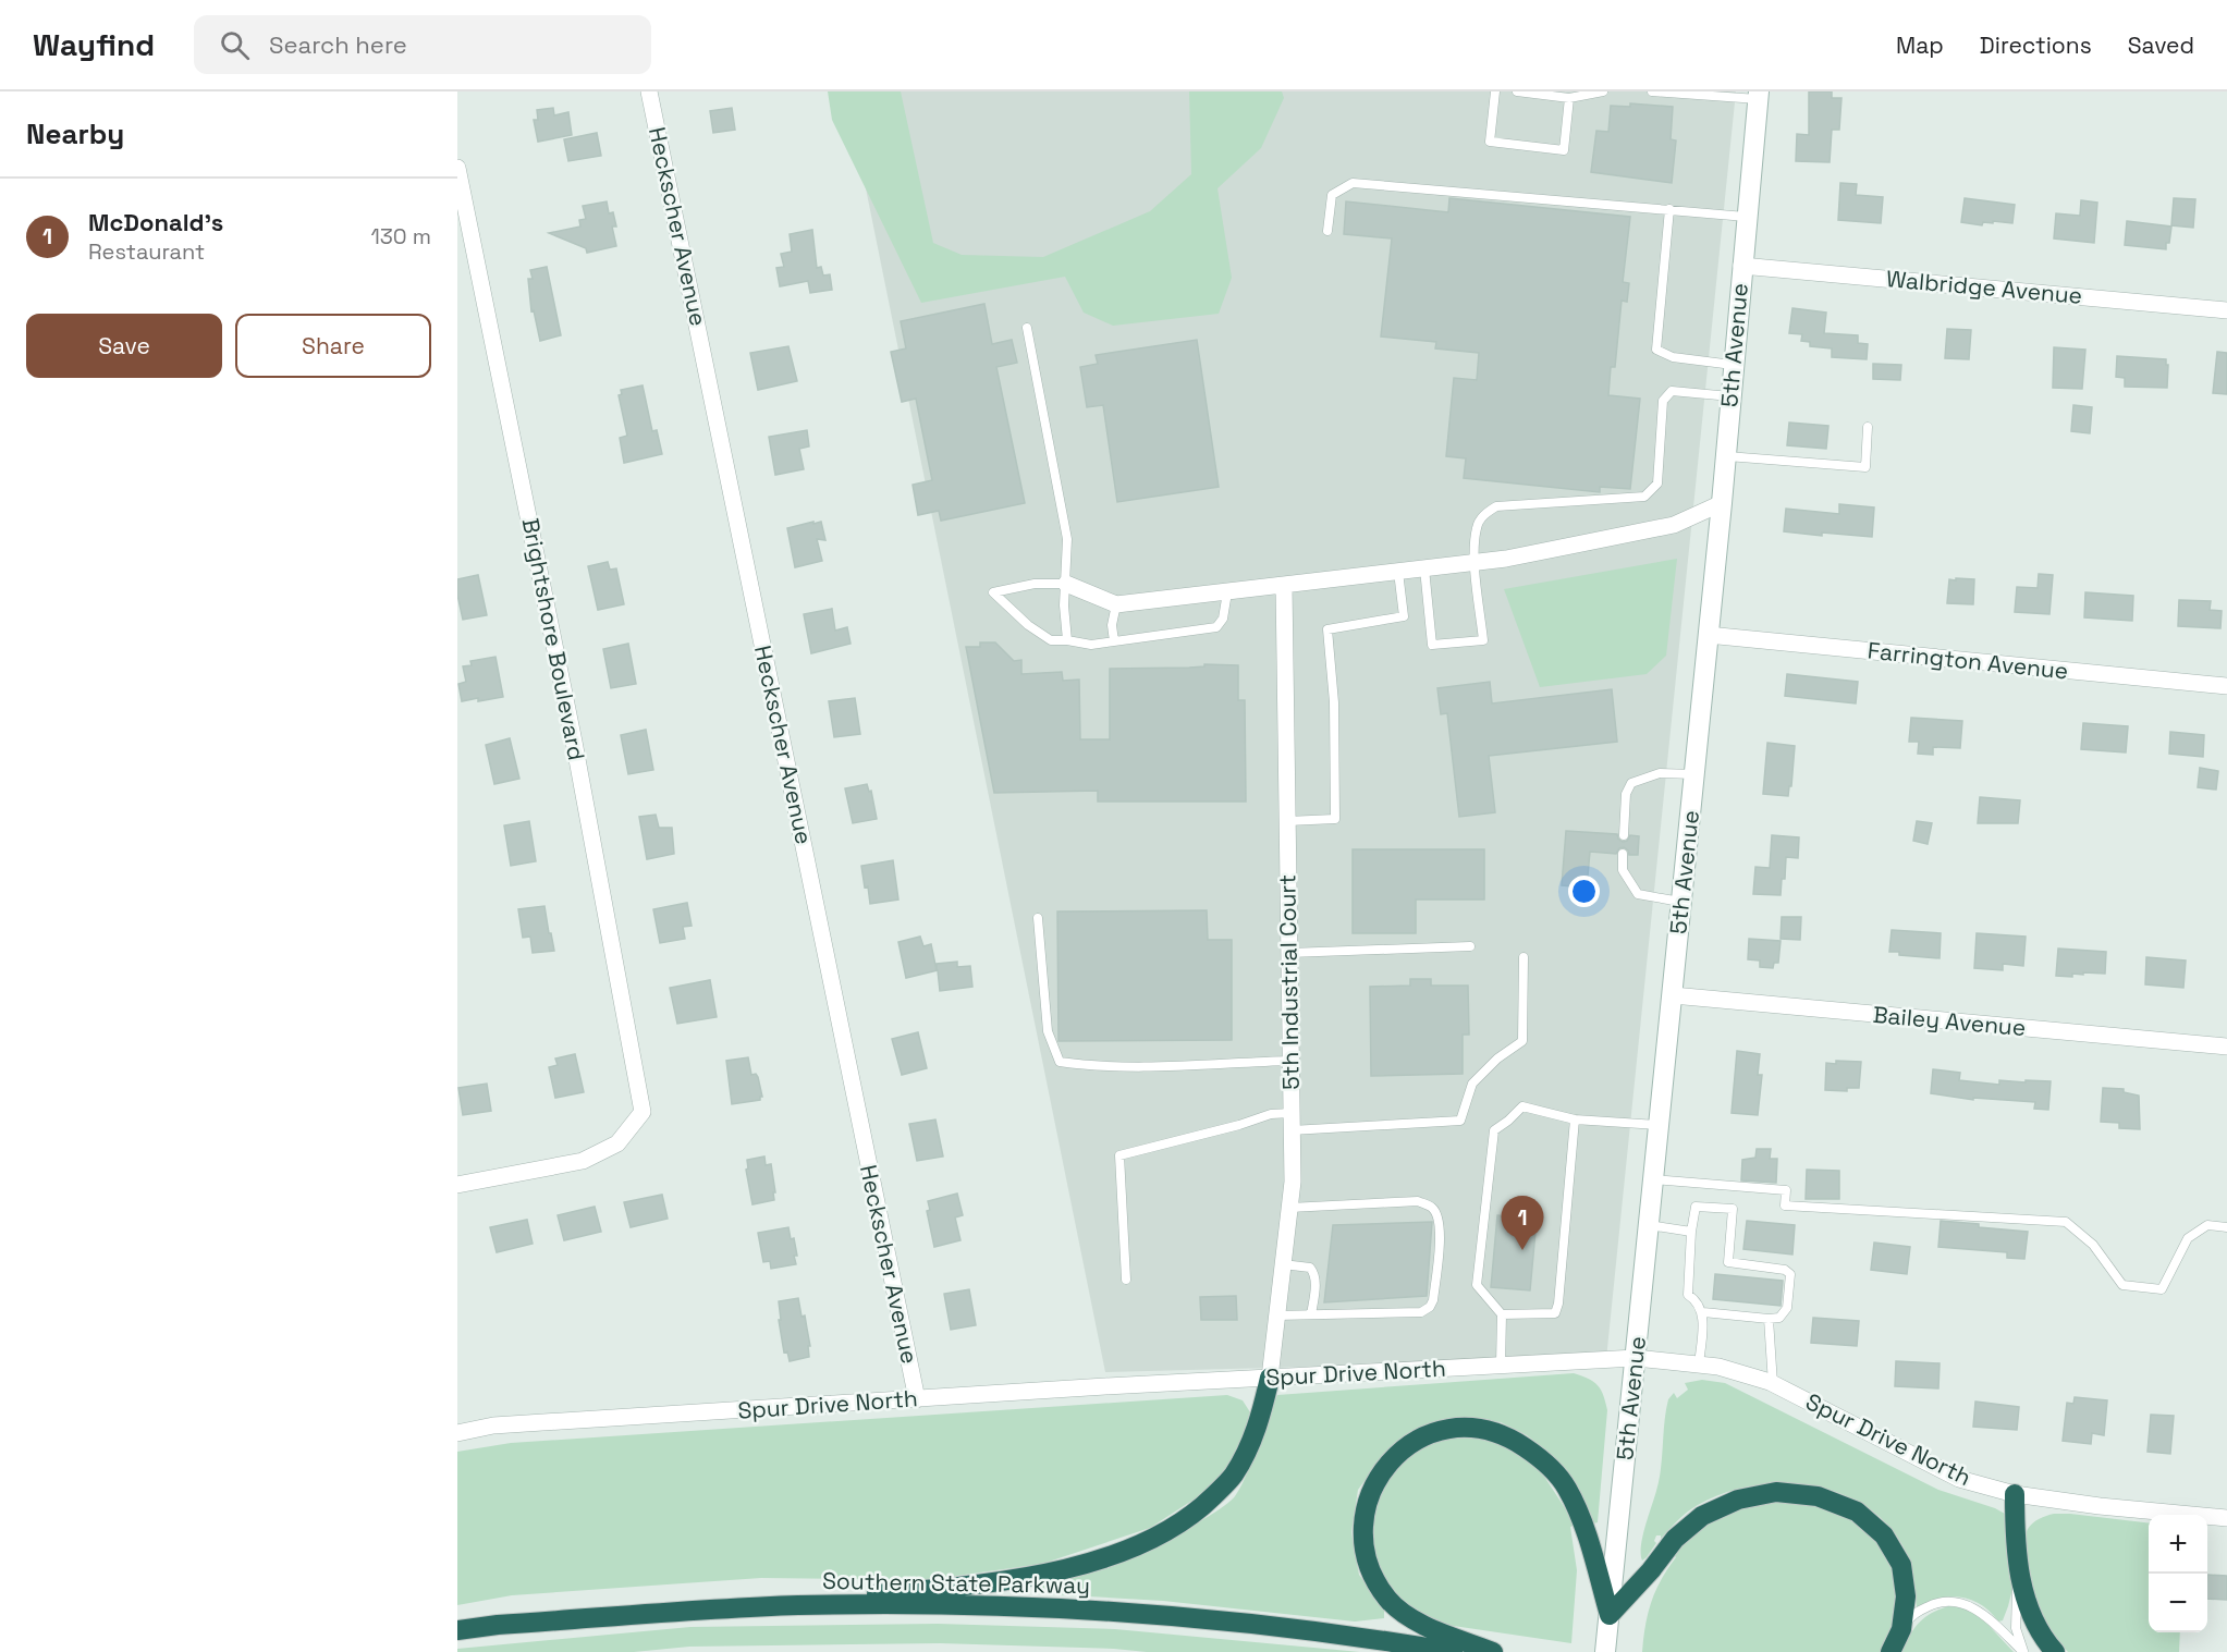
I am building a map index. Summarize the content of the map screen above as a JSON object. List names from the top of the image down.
{
  "streets": {
    "highway": ["Southern State Parkway"],
    "main road": ["5th Avenue"],
    "street": [
      "Heckscher Avenue",
      "Walbridge Avenue",
      "Brightshore Boulevard",
      "Farrington Avenue",
      "5th Industrial Court",
      "Bailey Avenue",
      "Spur Drive North"
    ]
  },
  "crossings": [
    ["Heckscher Avenue", "Spur Drive North"],
    ["Walbridge Avenue", "5th Avenue"],
    ["5th Avenue", "Farrington Avenue"],
    ["5th Avenue", "Bailey Avenue"],
    ["5th Avenue", "Spur Drive North"],
    ["5th Industrial Court", "Spur Drive North"]
  ],
  "page": {
    "header": "Wayfind",
    "search": "Search here",
    "nav": ["Map", "Directions", "Saved"],
    "heading": "Nearby",
    "list": [
      {
        "mark": "1",
        "name": "McDonald's",
        "note": "Restaurant",
        "value": "130 m"
      }
    ],
    "buttons": ["Save", "Share"],
    "pins": "1",
    "map_buttons": ["+", "−"]
  }
}
